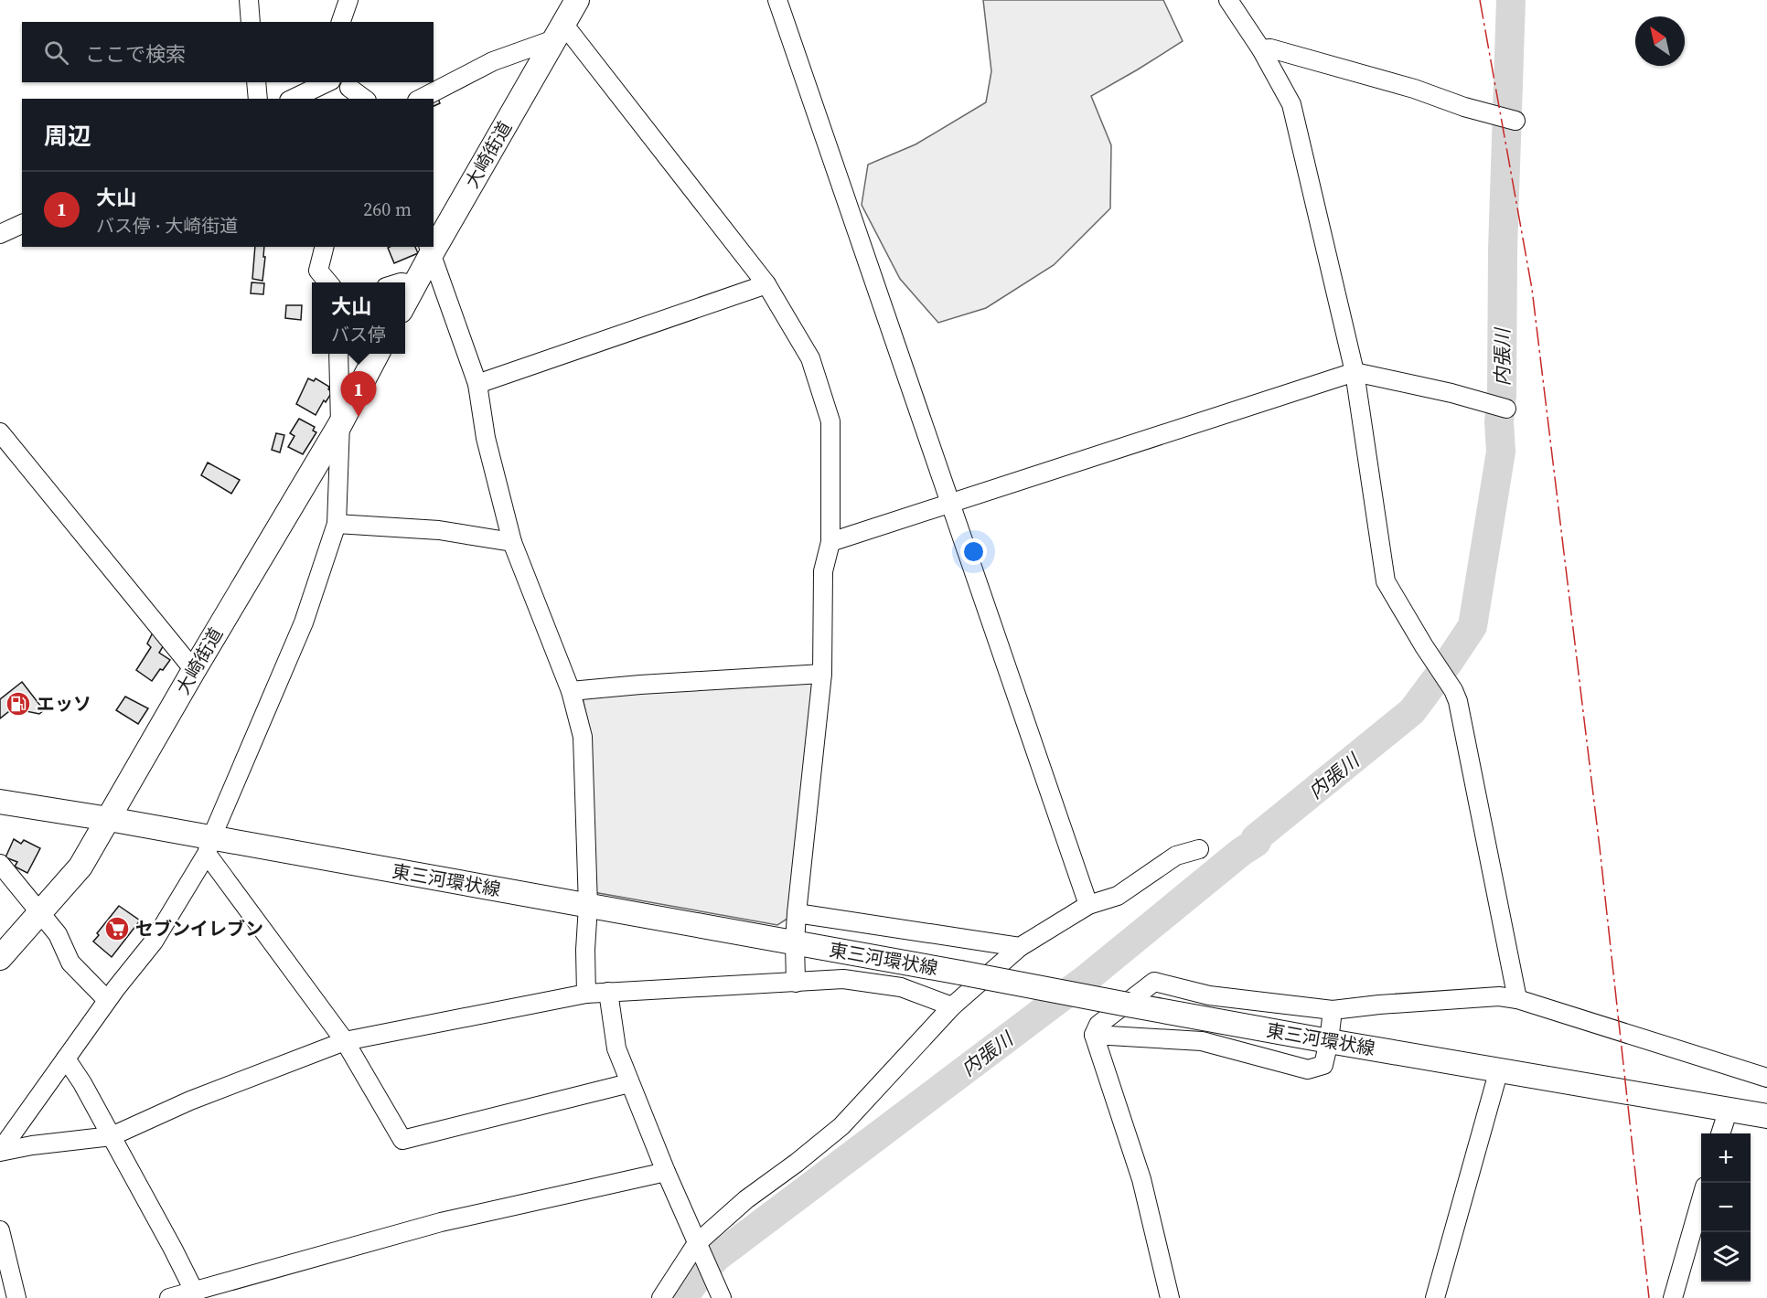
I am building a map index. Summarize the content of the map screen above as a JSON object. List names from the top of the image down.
{
  "streets": {
    "main road": ["大崎街道", "東三河環状線"]
  },
  "crossings": [
    ["大崎街道", "東三河環状線"]
  ],
  "water": ["内張川"],
  "places": {
    "fuel station": ["エッソ"],
    "supermarket": ["セブンイレブン"]
  },
  "north": "top left",
  "page": {
    "search": "ここで検索",
    "heading": "周辺",
    "list": [
      {
        "mark": "1",
        "name": "大山",
        "note": "バス停 · 大崎街道",
        "value": "260 m"
      }
    ],
    "popup": ["大山", "バス停"],
    "pins": "1",
    "map_buttons": ["+", "−"]
  }
}
